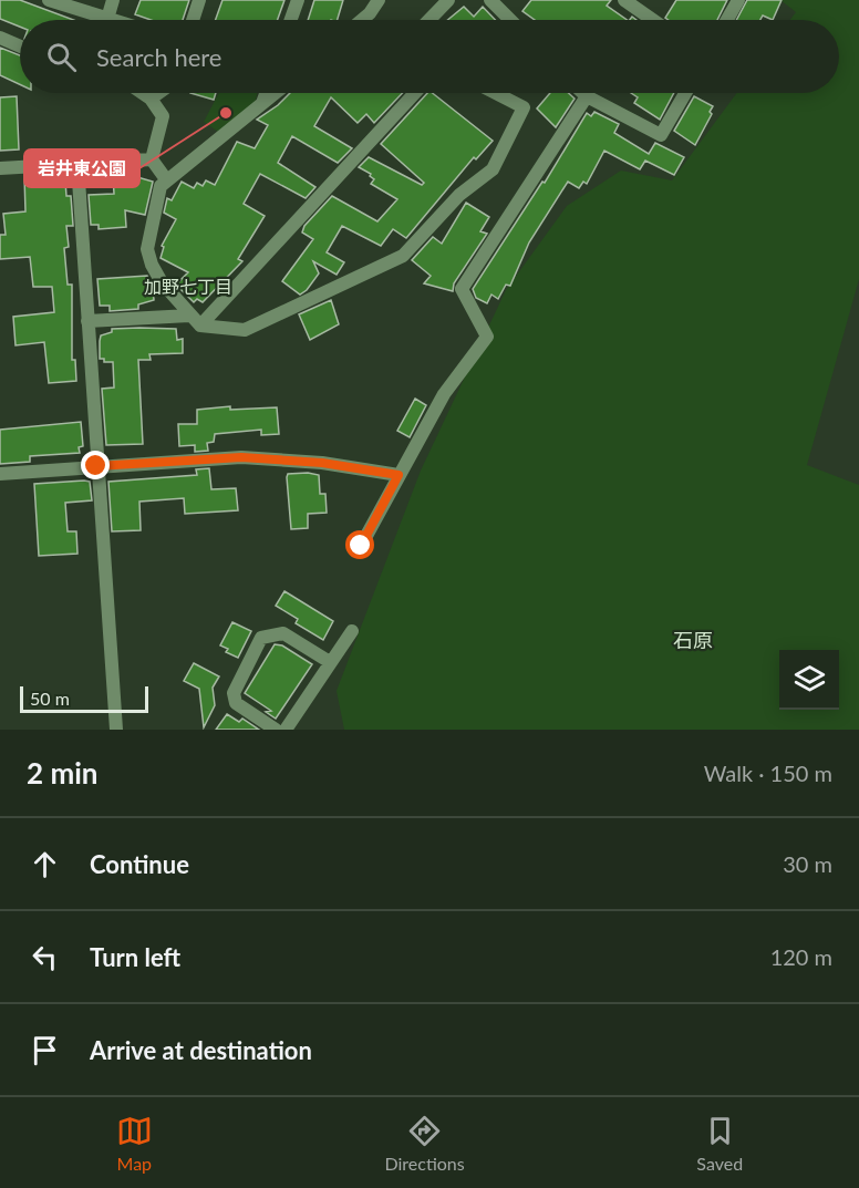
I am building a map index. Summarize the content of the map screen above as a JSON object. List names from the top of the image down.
{
  "districts": ["加野七丁目", "石原"],
  "places": ["岩井東公園"],
  "scale_bar": "50 m",
  "page": {
    "search": "Search here",
    "scale": "50 m",
    "heading": ["2 min", "Walk · 150 m"],
    "list": [
      ["Continue", "30 m"],
      ["Turn left", "120 m"],
      "Arrive at destination"
    ],
    "nav": ["Map", "Directions", "Saved"]
  }
}
